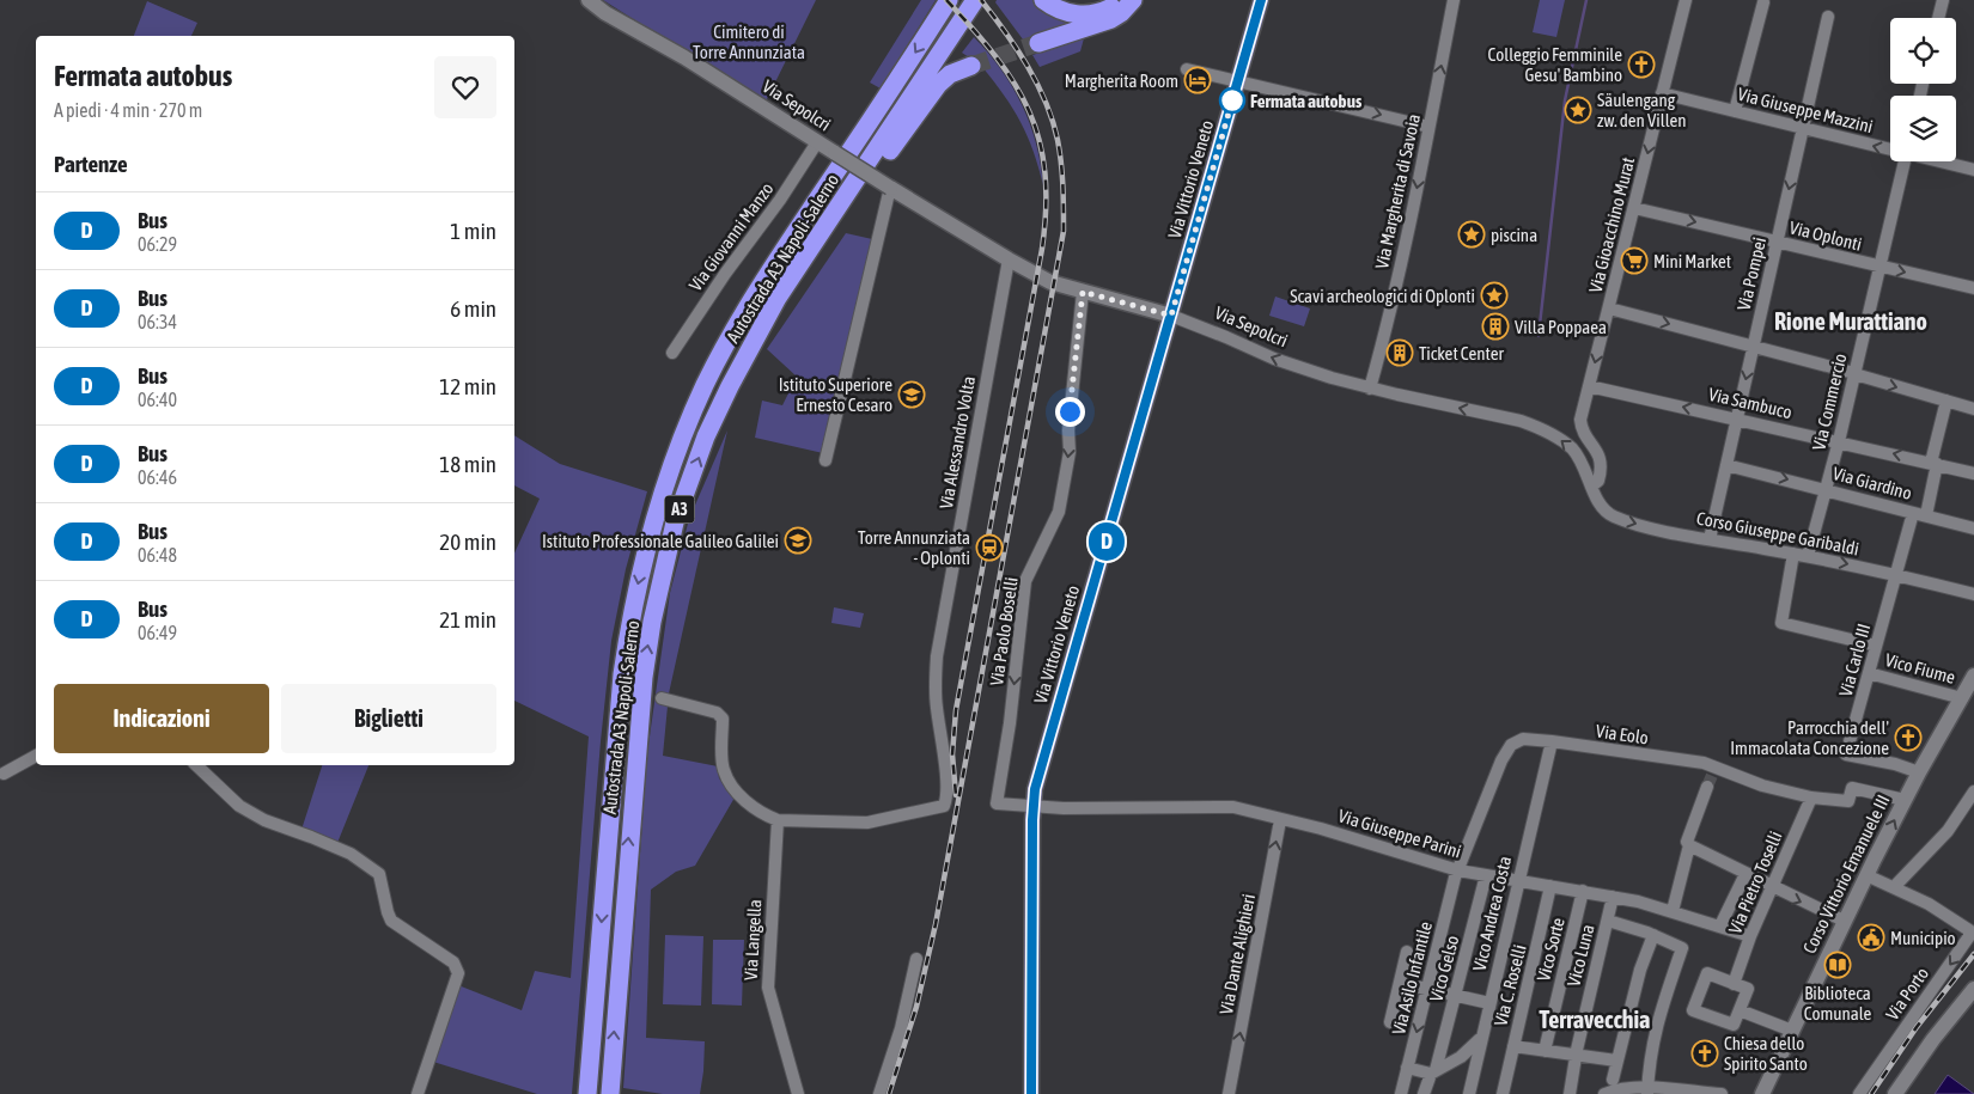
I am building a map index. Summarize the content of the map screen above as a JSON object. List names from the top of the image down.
{
  "streets": {
    "highway": ["Autostrada A3 Napoli-Salerno", "A3"],
    "main road": ["Via Vittorio Veneto"],
    "street": [
      "Via Sepolcri",
      "Via Giuseppe Mazzini",
      "Via Margherita di Savoia",
      "Via Gioacchino Murat",
      "Via Oplonti",
      "Via Giovanni Manzo",
      "Via Pompei",
      "Via Commercio",
      "Via Sambuco",
      "Via Alessandro Volta",
      "Via Giardino",
      "Corso Giuseppe Garibaldi",
      "Via Paolo Boselli",
      "Via Carlo III",
      "Vico Fiume",
      "Via Eolo",
      "Via Giuseppe Parini",
      "Corso Vittorio Emanuele III",
      "Via Pietro Toselli",
      "Vico Andrea Costa",
      "Via Langella",
      "Vico Sorte",
      "Via Dante Alighieri",
      "Vico Luna",
      "Vico Gelso",
      "Via Asilo Infantile",
      "Via C. Roselli",
      "Via Porto"
    ]
  },
  "crossings": [
    ["Via Sepolcri", "Via Vittorio Veneto"],
    ["Via Sepolcri", "Via Margherita di Savoia"],
    ["Via Sepolcri", "Via Gioacchino Murat"],
    ["Via Sepolcri", "Via Giovanni Manzo"],
    ["Via Sepolcri", "Via Alessandro Volta"],
    ["Via Sepolcri", "Corso Giuseppe Garibaldi"],
    ["Via Sepolcri", "Via Paolo Boselli"],
    ["Via Giuseppe Mazzini", "Via Gioacchino Murat"],
    ["Via Giuseppe Mazzini", "Via Pompei"],
    ["Via Vittorio Veneto", "Via Giuseppe Parini"],
    ["Via Gioacchino Murat", "Via Oplonti"],
    ["Via Gioacchino Murat", "Via Sambuco"],
    ["Via Gioacchino Murat", "Corso Giuseppe Garibaldi"],
    ["Via Oplonti", "Via Pompei"],
    ["Via Oplonti", "Via Commercio"],
    ["Via Pompei", "Via Sambuco"],
    ["Via Pompei", "Via Giardino"],
    ["Via Pompei", "Corso Giuseppe Garibaldi"],
    ["Via Commercio", "Via Sambuco"],
    ["Via Commercio", "Via Giardino"],
    ["Via Commercio", "Corso Giuseppe Garibaldi"],
    ["Via Sambuco", "Via Carlo III"],
    ["Via Alessandro Volta", "Via Langella"],
    ["Via Giardino", "Via Carlo III"],
    ["Corso Giuseppe Garibaldi", "Via Carlo III"],
    ["Via Paolo Boselli", "Via Giuseppe Parini"],
    ["Via Carlo III", "Vico Fiume"],
    ["Via Carlo III", "Corso Vittorio Emanuele III"],
    ["Vico Fiume", "Corso Vittorio Emanuele III"],
    ["Via Eolo", "Corso Vittorio Emanuele III"],
    ["Via Eolo", "Via Pietro Toselli"],
    ["Via Eolo", "Vico Andrea Costa"],
    ["Via Eolo", "Via Asilo Infantile"],
    ["Via Giuseppe Parini", "Via Pietro Toselli"],
    ["Via Giuseppe Parini", "Vico Andrea Costa"],
    ["Via Giuseppe Parini", "Vico Sorte"],
    ["Via Giuseppe Parini", "Via Dante Alighieri"],
    ["Via Giuseppe Parini", "Vico Luna"],
    ["Via Giuseppe Parini", "Vico Gelso"],
    ["Via Giuseppe Parini", "Via Asilo Infantile"],
    ["Via Giuseppe Parini", "Via C. Roselli"]
  ],
  "one_way": [
    "Via Sepolcri",
    "Via Gioacchino Murat",
    "Via Pompei",
    "Via Giardino",
    "Corso Giuseppe Garibaldi",
    "Via Paolo Boselli",
    "Via Dante Alighieri"
  ],
  "districts": ["Rione Murattiano", "Terravecchia"],
  "parks": ["Cimitero di Torre Annunziata"],
  "places": {
    "church": ["Colleggio Femminile Gesu' Bambino", "Parrocchia dell' Immacolata Concezione", "Chiesa dello Spirito Santo"],
    "hotel": ["Margherita Room"],
    "other": ["Fermata autobus"],
    "place": ["Säulengang zw. den Villen", "piscina", "Scavi archeologici di Oplonti"],
    "supermarket": ["Mini Market"],
    "building": ["Villa Poppaea", "Ticket Center"],
    "school or university": ["Istituto Superiore Ernesto Cesaro", "Istituto Professionale Galileo Galilei"],
    "station": ["Torre Annunziata - Oplonti"],
    "public building": ["Municipio"],
    "library": ["Biblioteca Comunale"]
  },
  "lines": ["bus line D"],
  "page": {
    "on_map": "D",
    "heading": [
      ["Fermata autobus", "A piedi · 4 min · 270 m"],
      "Partenze"
    ],
    "list": [
      {
        "mark": "D",
        "name": "Bus",
        "note": "06:29",
        "value": "1 min"
      },
      {
        "mark": "D",
        "name": "Bus",
        "note": "06:34",
        "value": "6 min"
      },
      {
        "mark": "D",
        "name": "Bus",
        "note": "06:40",
        "value": "12 min"
      },
      {
        "mark": "D",
        "name": "Bus",
        "note": "06:46",
        "value": "18 min"
      },
      {
        "mark": "D",
        "name": "Bus",
        "note": "06:48",
        "value": "20 min"
      },
      {
        "mark": "D",
        "name": "Bus",
        "note": "06:49",
        "value": "21 min"
      }
    ],
    "buttons": ["Indicazioni", "Biglietti"]
  }
}
